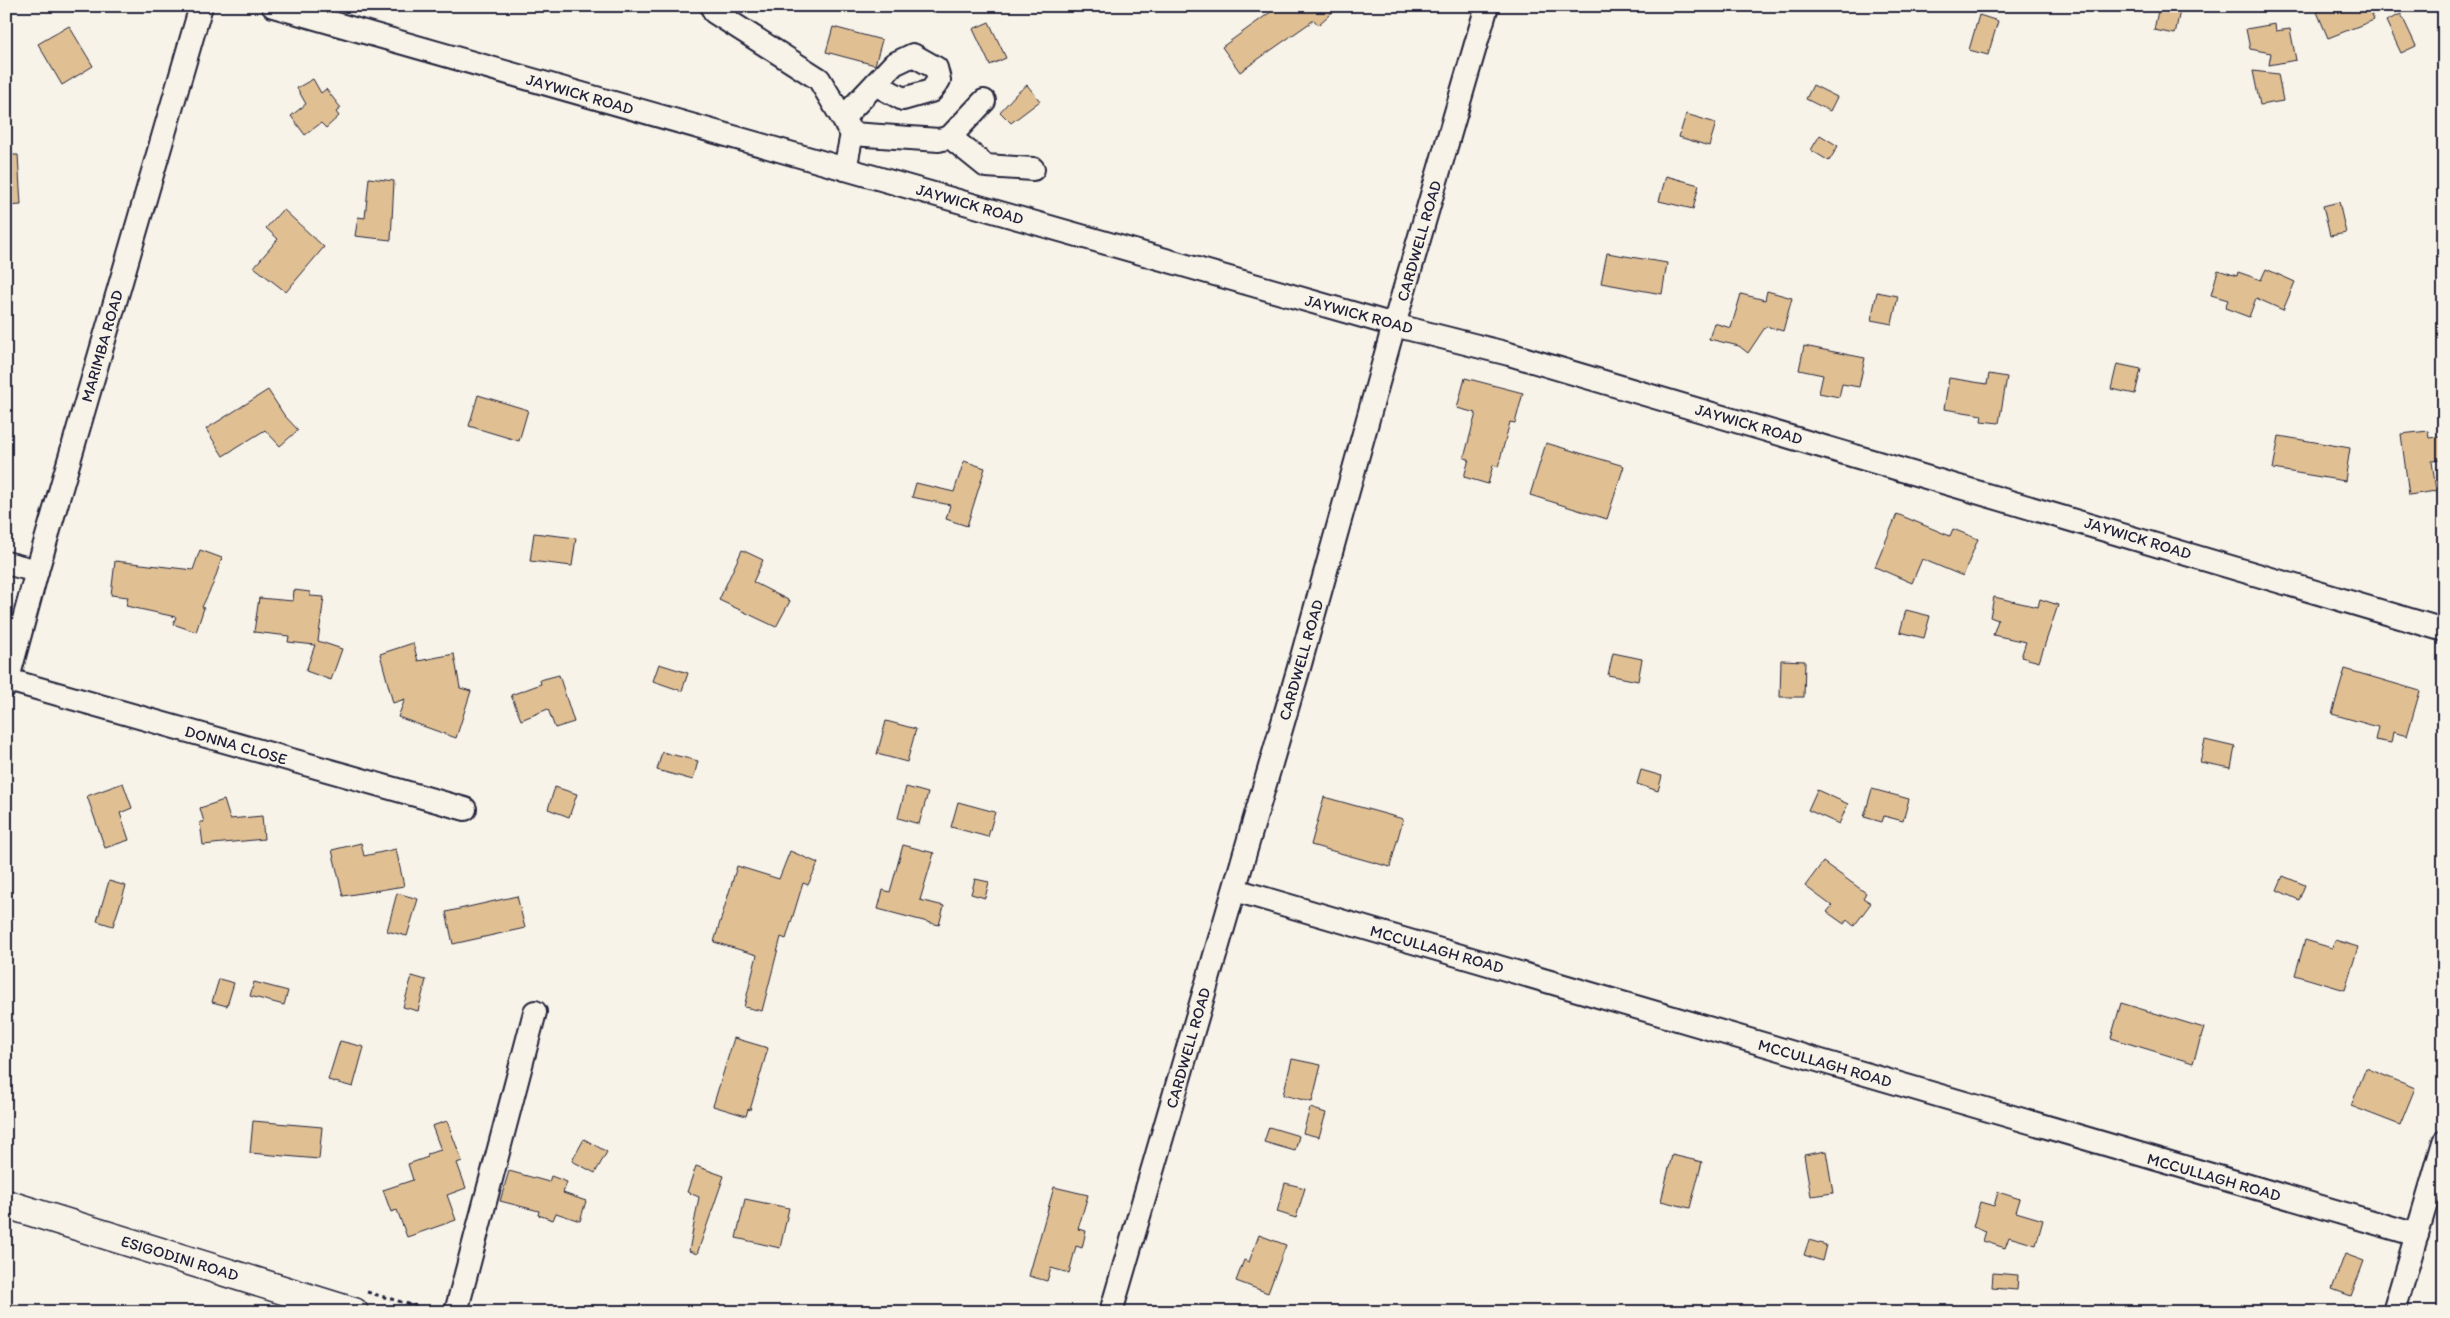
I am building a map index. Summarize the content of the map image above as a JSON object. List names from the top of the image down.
{
  "streets": {
    "main road": ["ESIGODINI ROAD"],
    "street": [
      "JAYWICK ROAD",
      "CARDWELL ROAD",
      "MARIMBA ROAD",
      "DONNA CLOSE",
      "MCCULLAGH ROAD"
    ]
  },
  "crossings": [
    ["JAYWICK ROAD", "CARDWELL ROAD"],
    ["CARDWELL ROAD", "MCCULLAGH ROAD"],
    ["MARIMBA ROAD", "DONNA CLOSE"]
  ]
}
